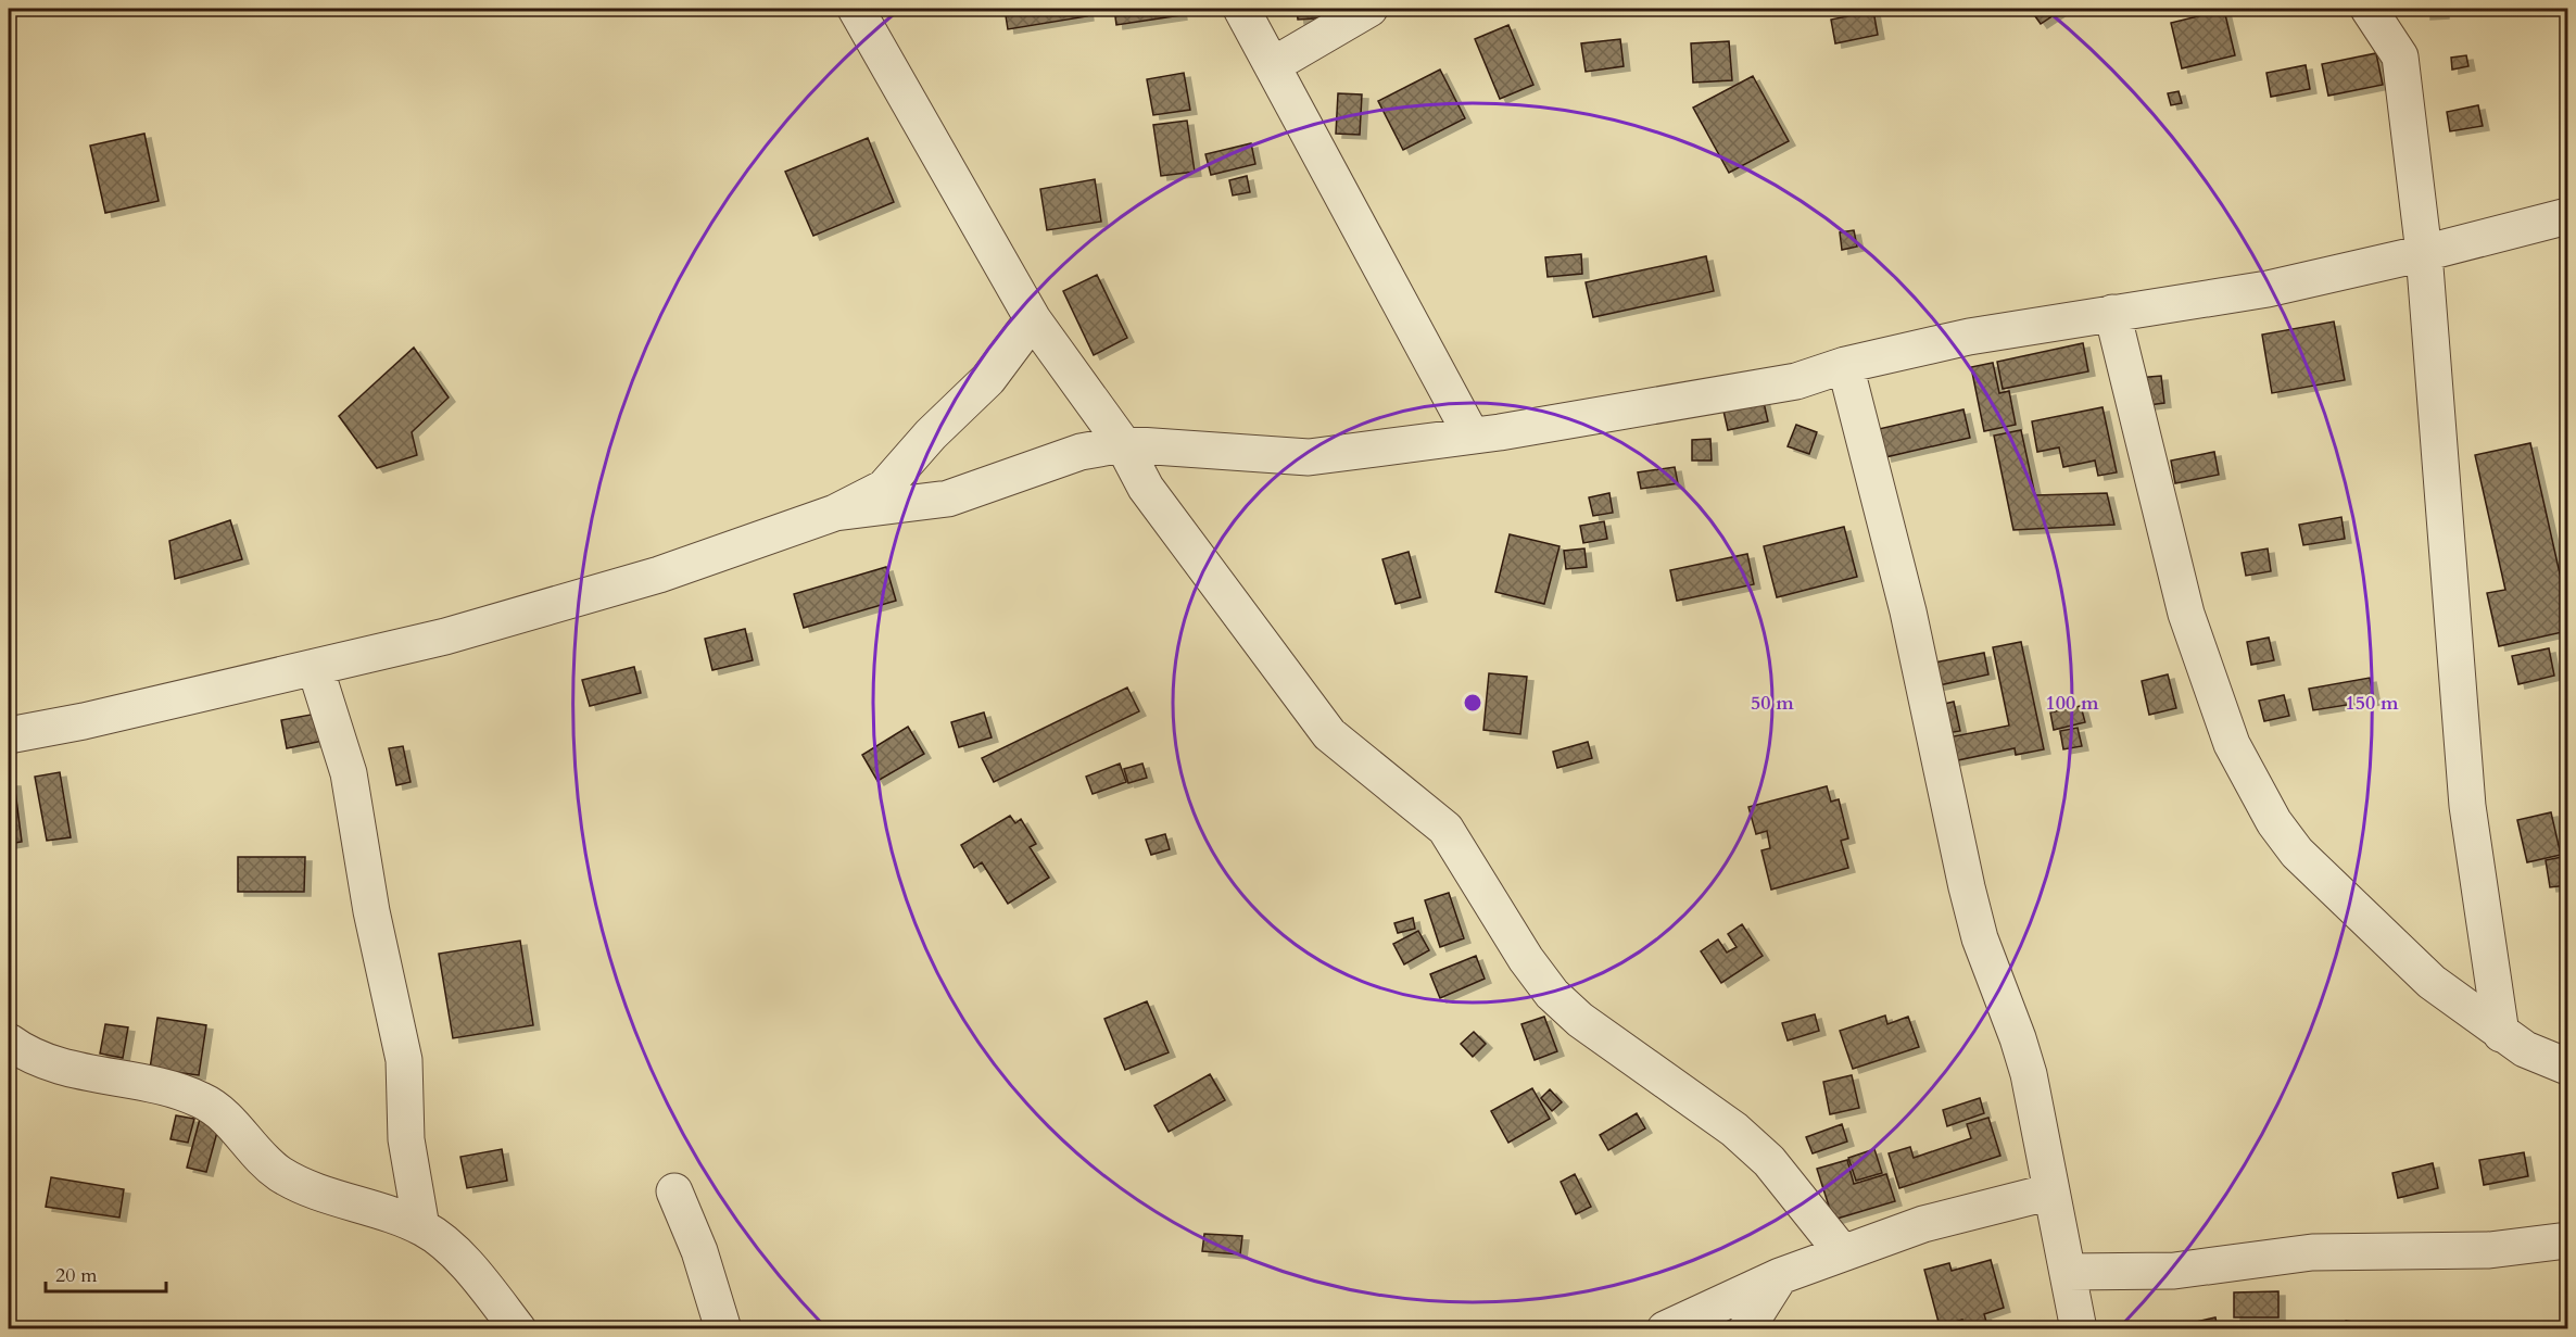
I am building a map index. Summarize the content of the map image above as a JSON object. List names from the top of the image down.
{
  "scale_bar": "20 m",
  "rings": ["50 m", "100 m", "150 m"]
}
